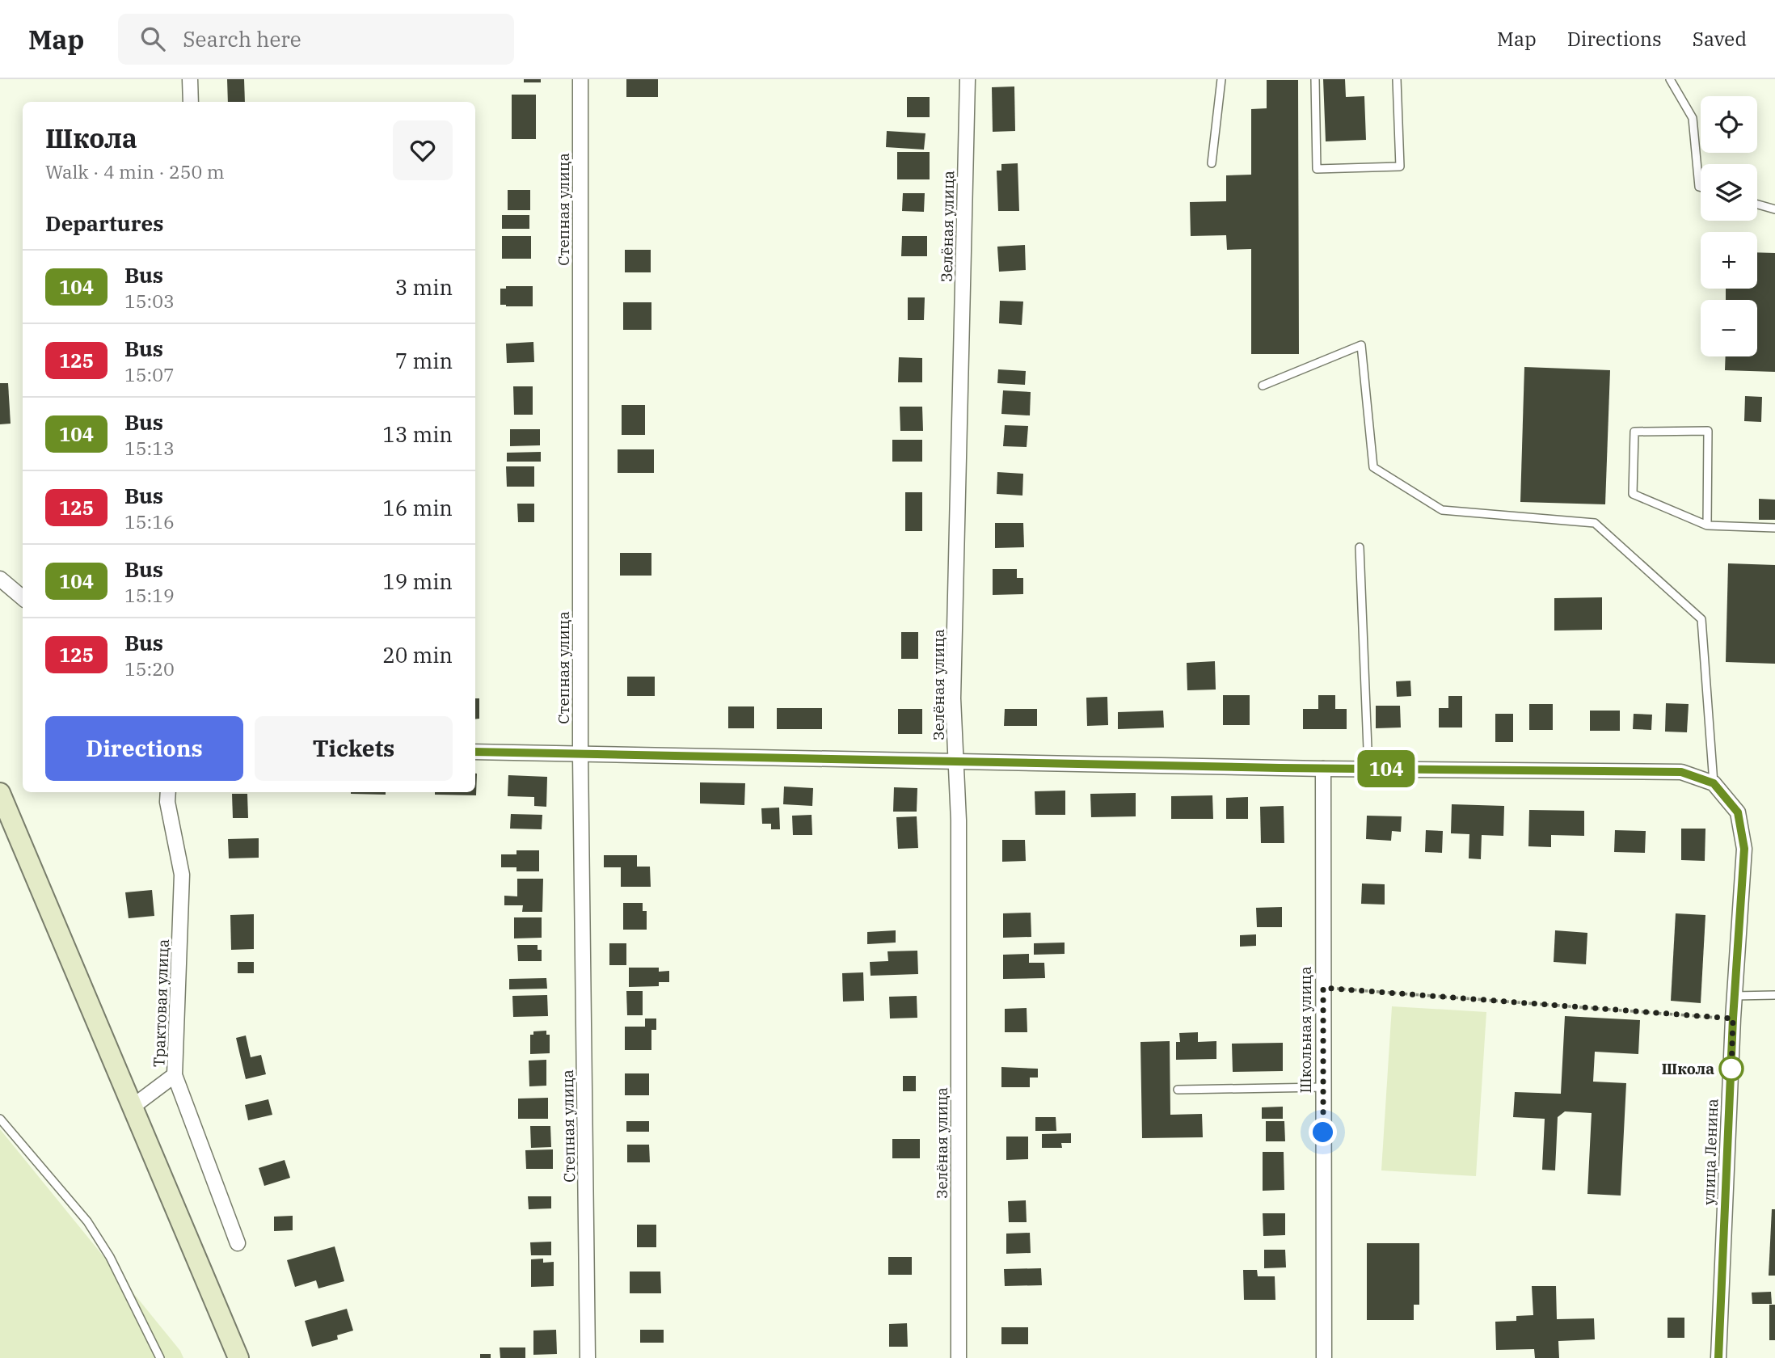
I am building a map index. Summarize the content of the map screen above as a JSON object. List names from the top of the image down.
{
  "streets": {
    "street": [
      "Степная улица",
      "Зелёная улица",
      "Трактовая улица",
      "Школьная улица",
      "улица Ленина"
    ]
  },
  "places": ["Школа"],
  "lines": ["bus line 104"],
  "page": {
    "header": "Map",
    "search": "Search here",
    "nav": ["Map", "Directions", "Saved"],
    "on_map": "104",
    "map_buttons": ["+", "−"],
    "heading": [
      ["Школа", "Walk · 4 min · 250 m"],
      "Departures"
    ],
    "list": [
      {
        "mark": "104",
        "name": "Bus",
        "note": "15:03",
        "value": "3 min"
      },
      {
        "mark": "125",
        "name": "Bus",
        "note": "15:07",
        "value": "7 min"
      },
      {
        "mark": "104",
        "name": "Bus",
        "note": "15:13",
        "value": "13 min"
      },
      {
        "mark": "125",
        "name": "Bus",
        "note": "15:16",
        "value": "16 min"
      },
      {
        "mark": "104",
        "name": "Bus",
        "note": "15:19",
        "value": "19 min"
      },
      {
        "mark": "125",
        "name": "Bus",
        "note": "15:20",
        "value": "20 min"
      }
    ],
    "buttons": ["Directions", "Tickets"]
  }
}
